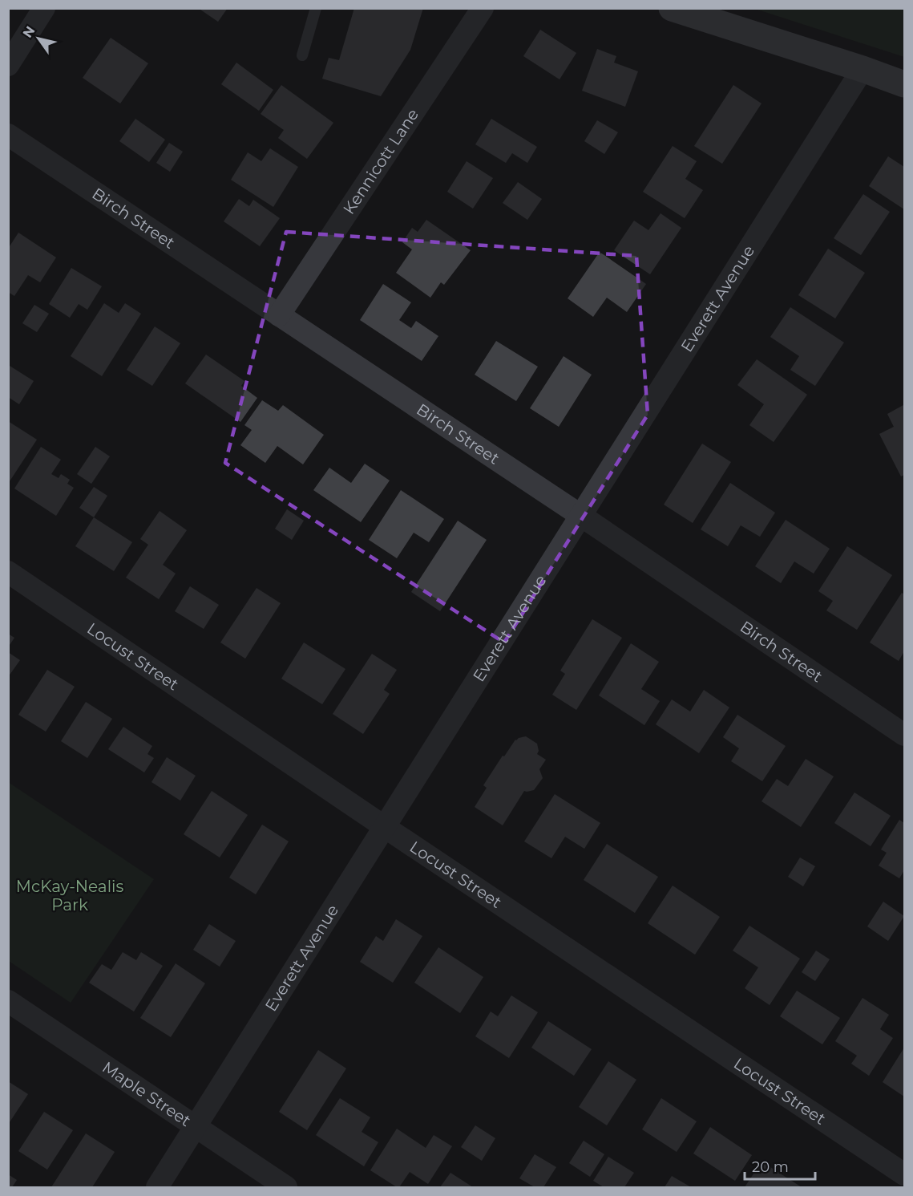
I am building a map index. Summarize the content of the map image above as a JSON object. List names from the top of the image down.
{
  "streets": {
    "street": [
      "Kennicott Lane",
      "Birch Street",
      "Everett Avenue",
      "Locust Street",
      "Maple Street"
    ]
  },
  "crossings": [
    ["Kennicott Lane", "Birch Street"],
    ["Birch Street", "Everett Avenue"],
    ["Everett Avenue", "Locust Street"],
    ["Everett Avenue", "Maple Street"]
  ],
  "parks": ["McKay-Nealis Park"],
  "scale_bar": "20 m",
  "north": "top left"
}
